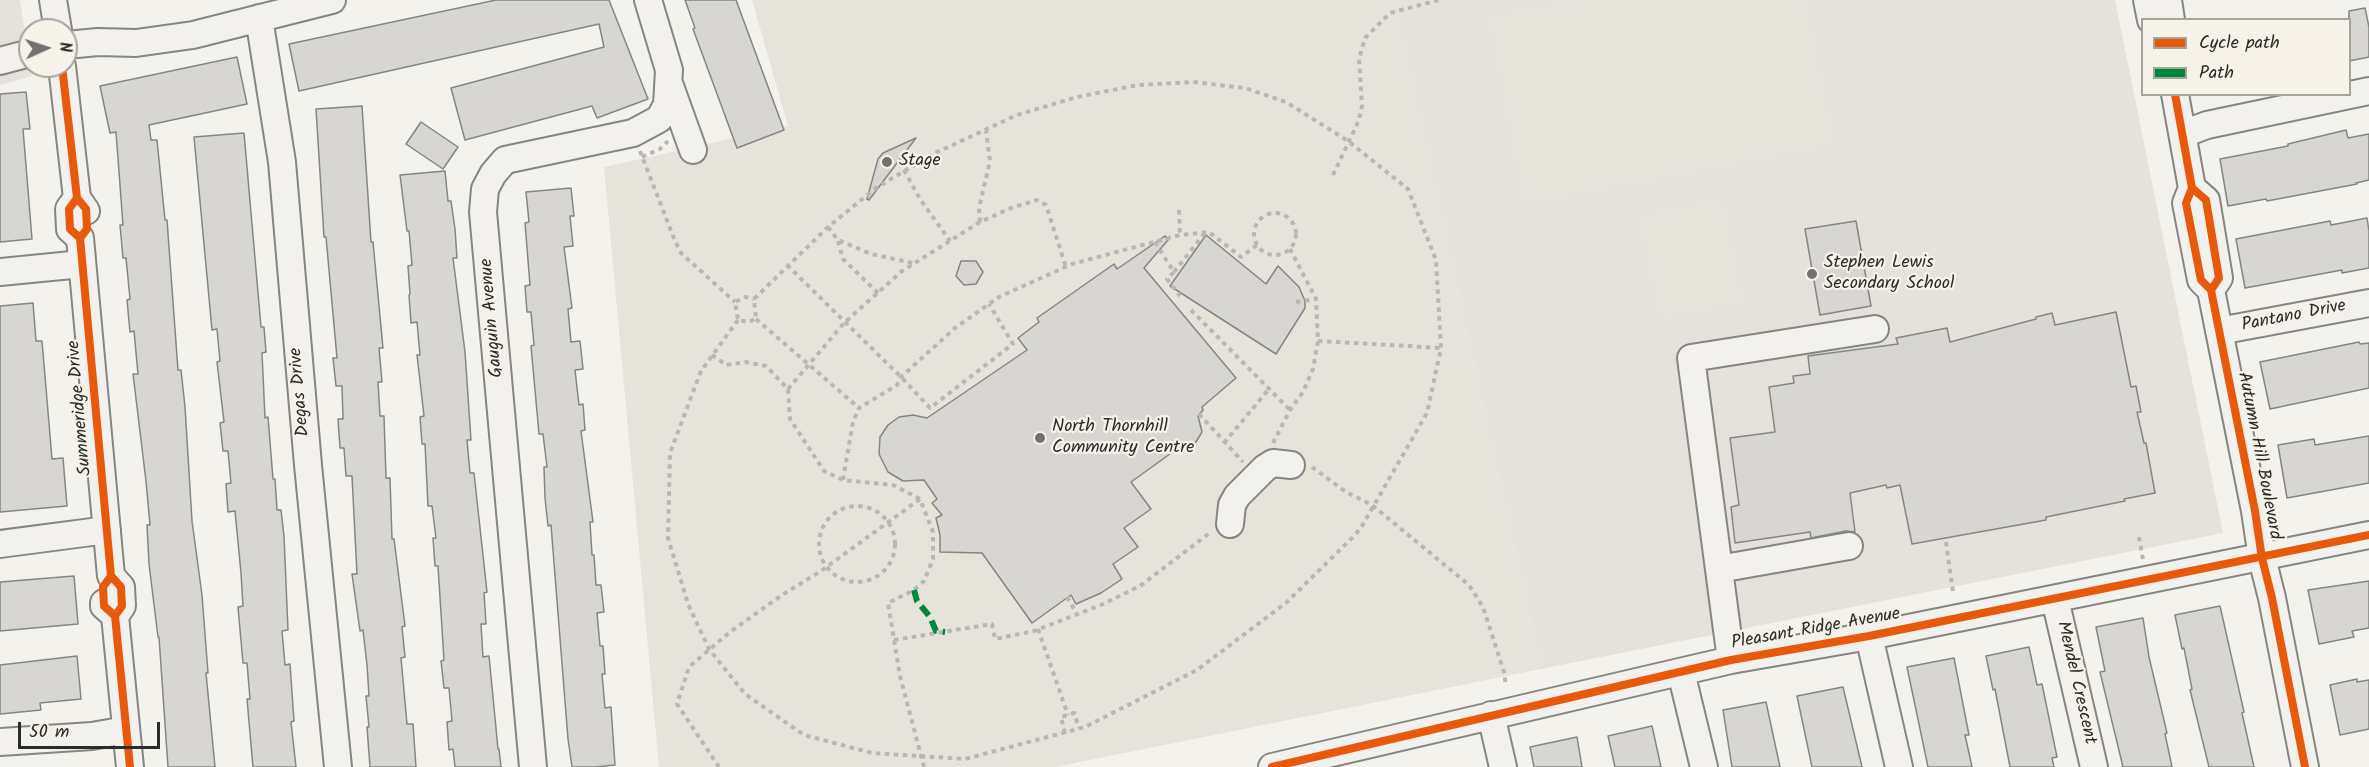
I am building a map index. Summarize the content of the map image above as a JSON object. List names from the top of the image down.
{
  "streets": {
    "street": [
      "Pantano Drive",
      "Gauguin Avenue",
      "Degas Drive",
      "Summeridge Drive",
      "Autumn Hill Boulevard",
      "Pleasant Ridge Avenue",
      "Mendel Crescent"
    ]
  },
  "crossings": [
    ["Pantano Drive", "Autumn Hill Boulevard"],
    ["Autumn Hill Boulevard", "Pleasant Ridge Avenue"],
    ["Pleasant Ridge Avenue", "Mendel Crescent"]
  ],
  "places": ["Stage", "Stephen Lewis Secondary School", "North Thornhill Community Centre"],
  "legend": ["Cycle path", "Path"],
  "scale_bar": "50 m",
  "north": "right"
}
